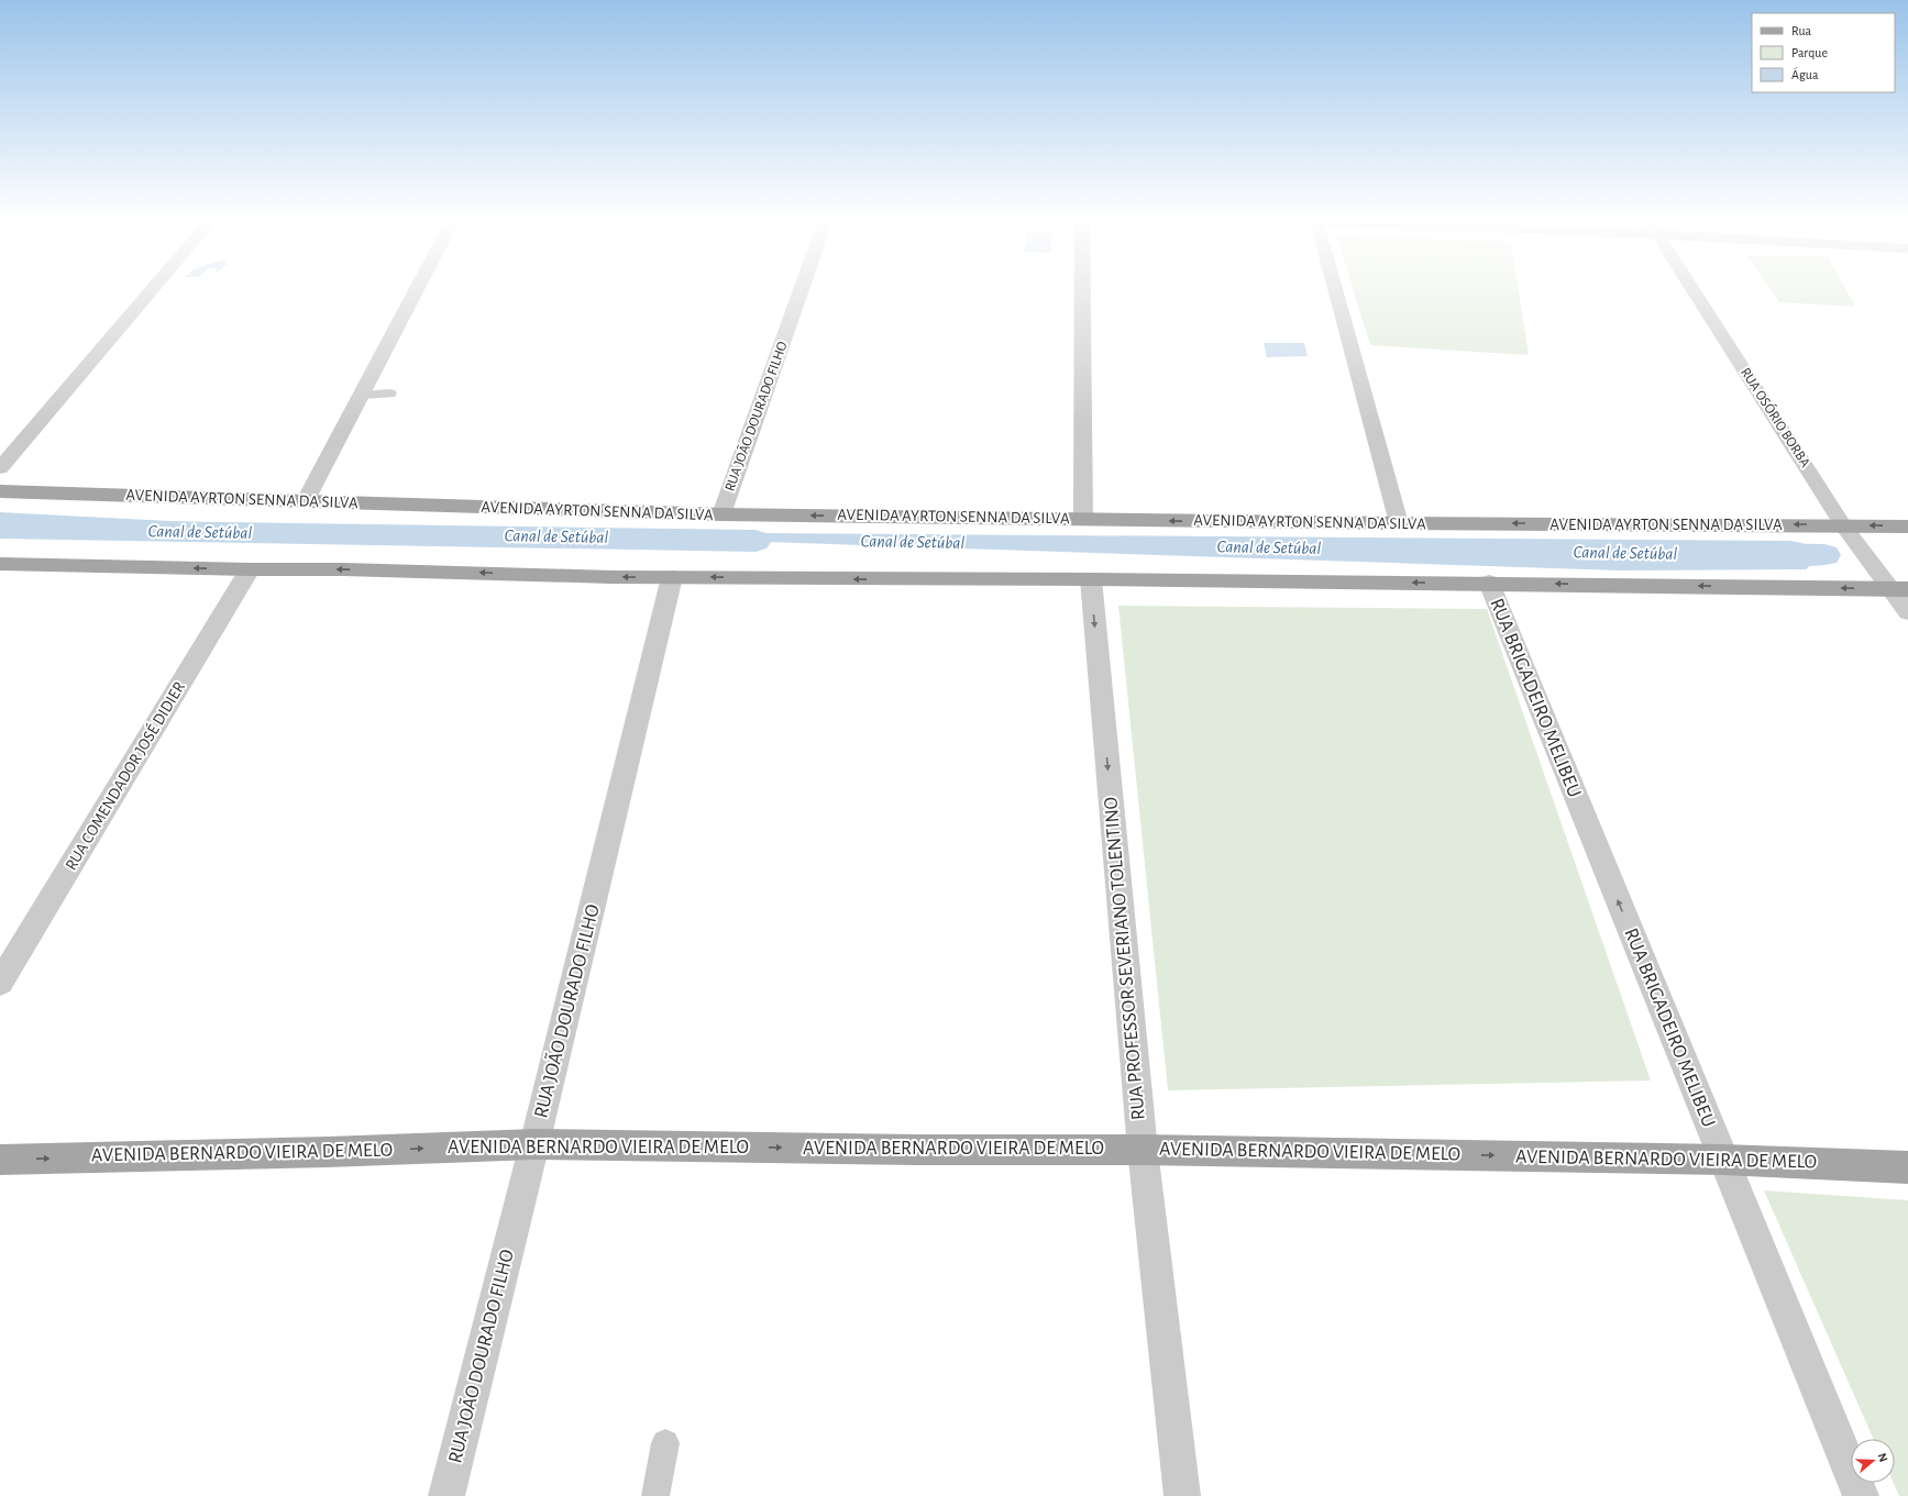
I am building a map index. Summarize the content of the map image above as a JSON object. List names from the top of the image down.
{
  "streets": {
    "main road": ["AVENIDA AYRTON SENNA DA SILVA", "AVENIDA BERNARDO VIEIRA DE MELO"],
    "street": [
      "RUA JOÃO DOURADO FILHO",
      "RUA OSÓRIO BORBA",
      "RUA BRIGADEIRO MELIBEU",
      "RUA COMENDADOR JOSÉ DIDIER",
      "RUA PROFESSOR SEVERIANO TOLENTINO"
    ]
  },
  "crossings": [
    ["RUA JOÃO DOURADO FILHO", "AVENIDA AYRTON SENNA DA SILVA"],
    ["RUA JOÃO DOURADO FILHO", "AVENIDA BERNARDO VIEIRA DE MELO"],
    ["RUA OSÓRIO BORBA", "AVENIDA AYRTON SENNA DA SILVA"],
    ["RUA BRIGADEIRO MELIBEU", "AVENIDA BERNARDO VIEIRA DE MELO"],
    ["RUA PROFESSOR SEVERIANO TOLENTINO", "AVENIDA BERNARDO VIEIRA DE MELO"]
  ],
  "one_way": ["RUA BRIGADEIRO MELIBEU", "RUA PROFESSOR SEVERIANO TOLENTINO", "AVENIDA BERNARDO VIEIRA DE MELO"],
  "water": ["Canal de Setúbal"],
  "legend": ["Rua", "Parque", "Água"],
  "north": "right"
}
